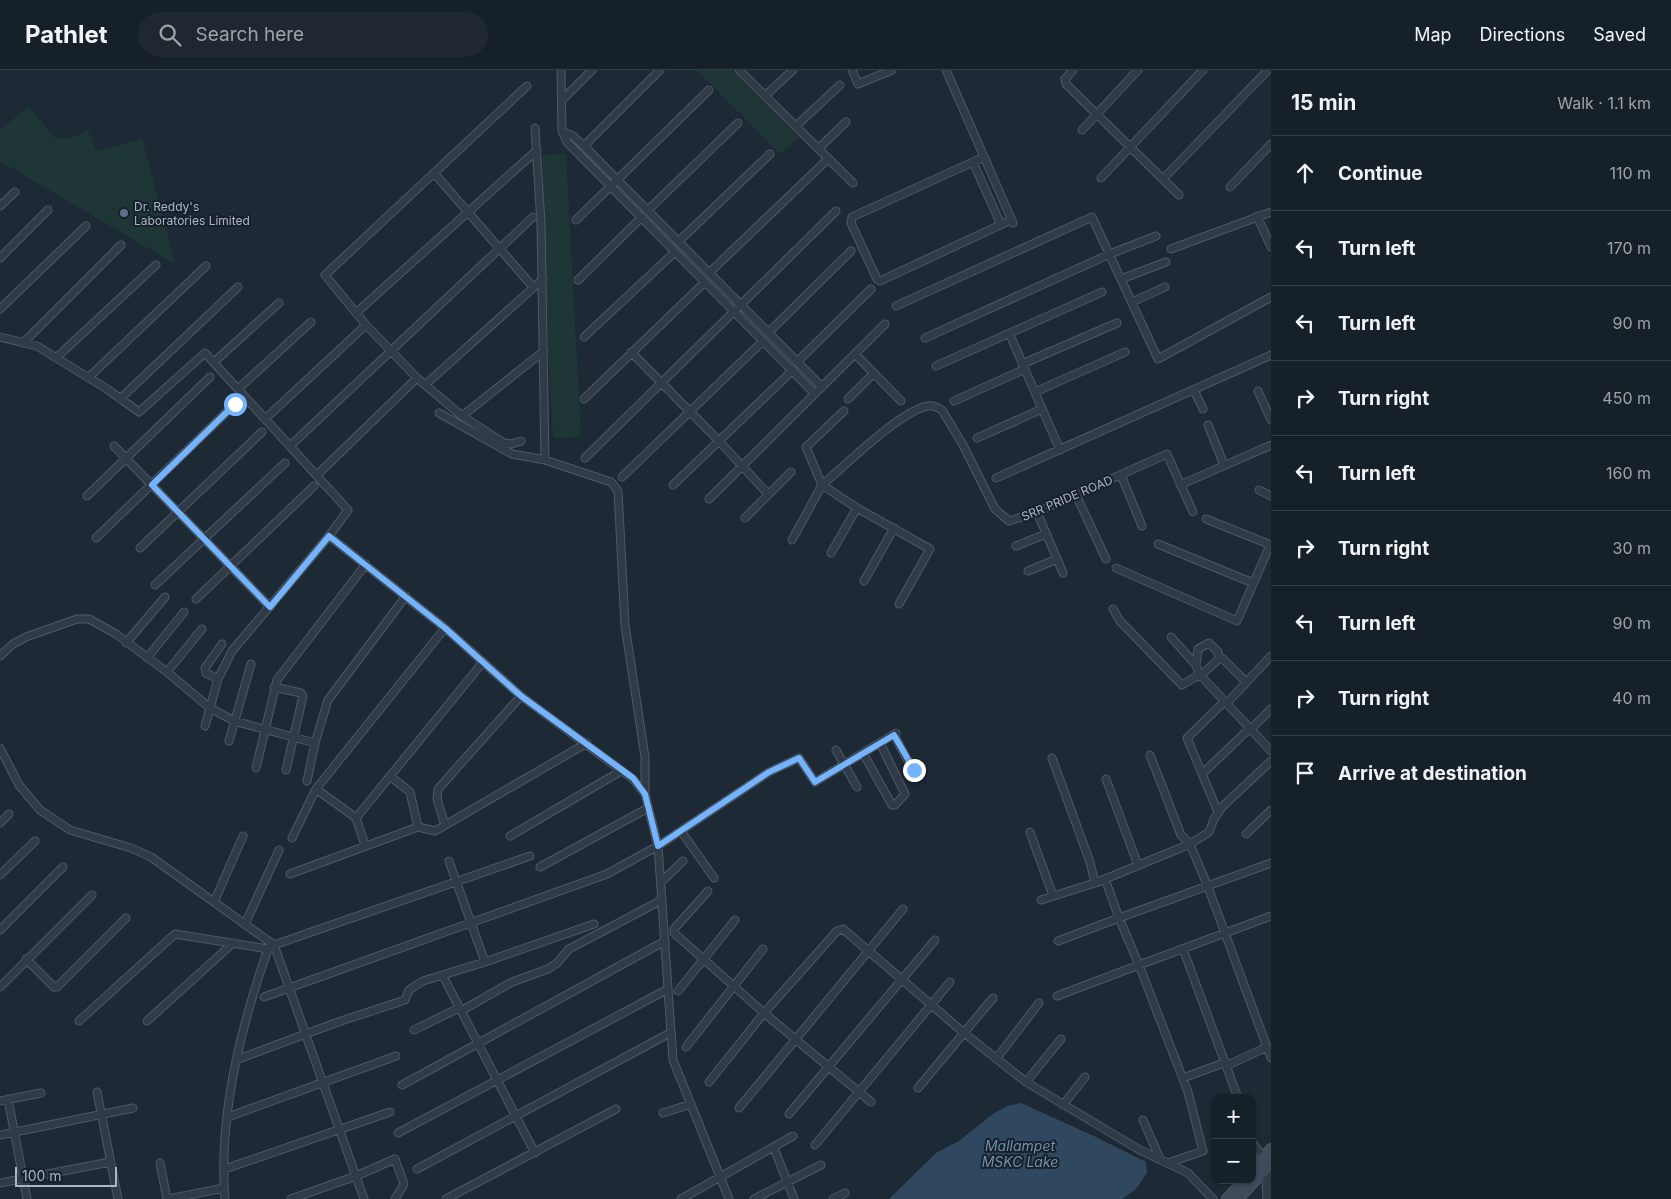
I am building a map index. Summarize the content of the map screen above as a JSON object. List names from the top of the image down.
{
  "streets": {
    "street": ["SRR PRIDE ROAD"]
  },
  "water": ["Mallampet MSKC Lake"],
  "places": ["Dr. Reddy's Laboratories Limited"],
  "scale_bar": "100 m",
  "page": {
    "header": "Pathlet",
    "search": "Search here",
    "nav": ["Map", "Directions", "Saved"],
    "heading": ["15 min", "Walk · 1.1 km"],
    "list": [
      ["Continue", "110 m"],
      ["Turn left", "170 m"],
      ["Turn left", "90 m"],
      ["Turn right", "450 m"],
      ["Turn left", "160 m"],
      ["Turn right", "30 m"],
      ["Turn left", "90 m"],
      ["Turn right", "40 m"],
      "Arrive at destination"
    ],
    "map_buttons": ["+", "−"],
    "scale": "100 m"
  }
}
